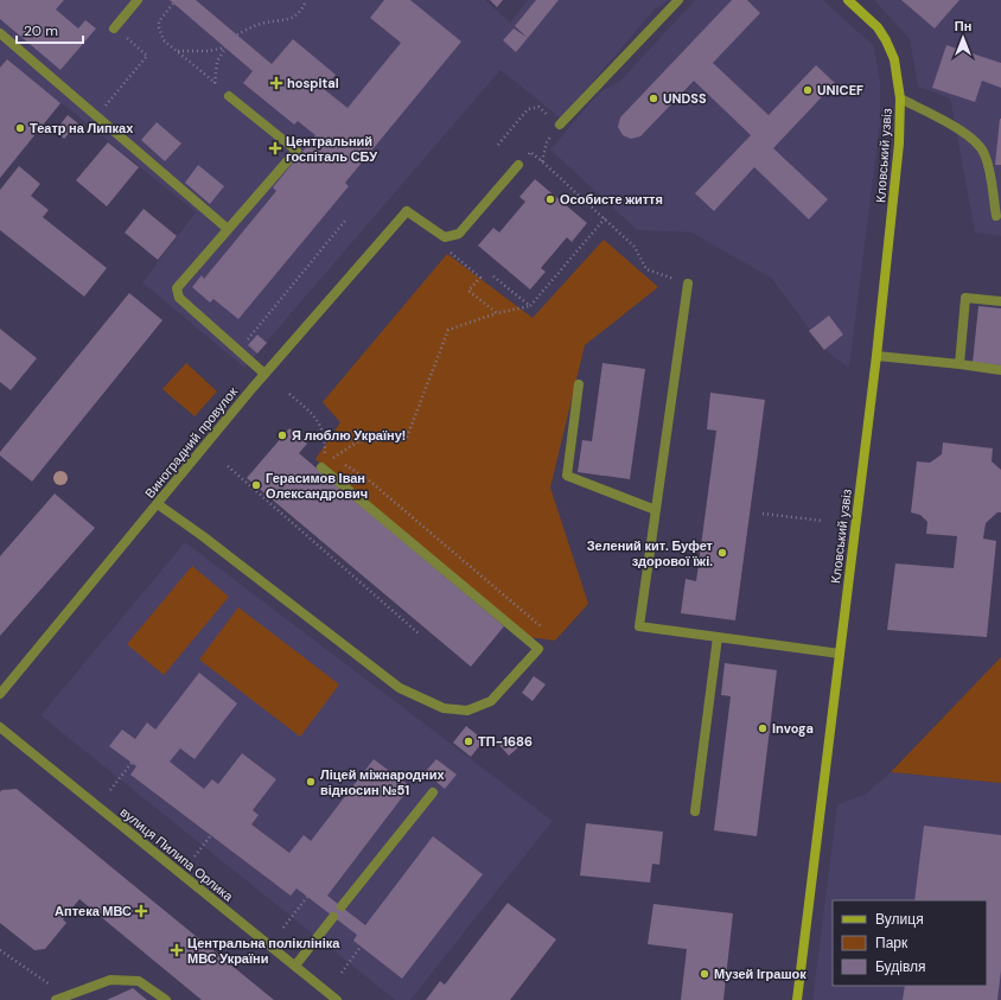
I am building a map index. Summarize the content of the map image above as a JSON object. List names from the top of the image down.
{
  "streets": {
    "street": ["Кловський узвіз", "Виноградний провулок", "вулиця Пилипа Орлика"]
  },
  "places": {
    "health": [
      "hospital",
      "Центральний госпіталь СБУ",
      "Аптека МВС",
      "Центральна поліклініка МВС України"
    ],
    "other": [
      "UNICEF",
      "UNDSS",
      "Театр на Липках",
      "Особисте життя",
      "Я люблю Україну!",
      "Герасимов Іван Олександрович",
      "Зелений кит. Буфет здорової їжі.",
      "Invoga",
      "ТП-1686",
      "Ліцей міжнародних відносин №51",
      "Музей Іграшок"
    ]
  },
  "legend": ["Вулиця", "Парк", "Будівля"],
  "scale_bar": "20 m",
  "north": "top"
}
